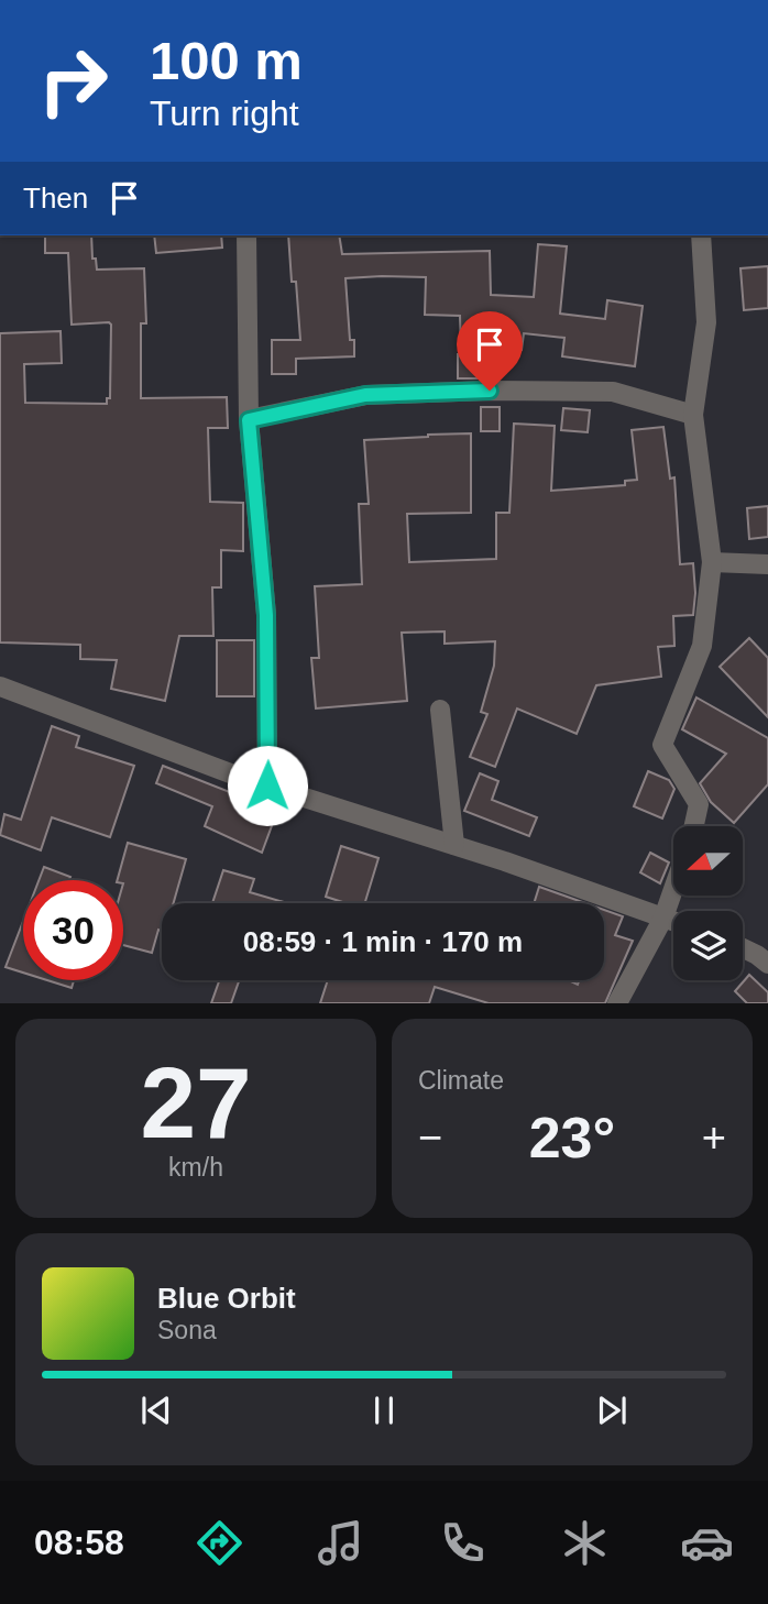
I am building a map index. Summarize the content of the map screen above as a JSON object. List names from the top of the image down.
{
  "north": "left",
  "page": {
    "turn": ["100 m", "Turn right"],
    "then": "Then",
    "limit": "30",
    "trip": "08:59 · 1 min · 170 m",
    "tile": [
      ["27", "km/h"],
      "Climate"
    ],
    "heat": ["−", "23°", "+"],
    "song": ["Blue Orbit", "Sona"],
    "tabs": "08:58"
  }
}
